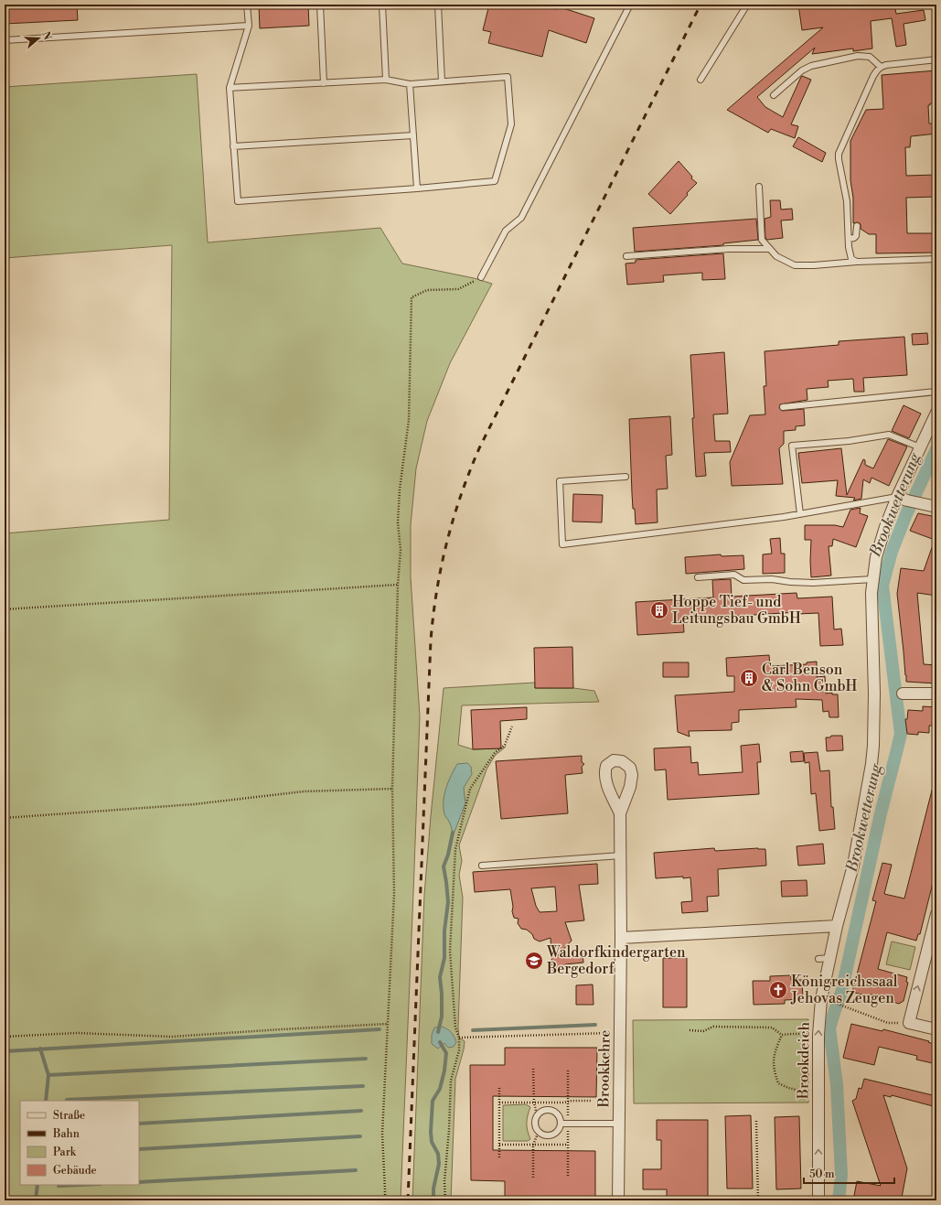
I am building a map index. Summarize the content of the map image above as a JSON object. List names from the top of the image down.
{
  "streets": {
    "street": ["Brookdeich", "Brookkehre"]
  },
  "water": ["Brookwetterung"],
  "places": {
    "building": ["Hoppe Tief- und Leitungsbau GmbH", "Carl Benson & Sohn GmbH"],
    "school or university": ["Waldorfkindergarten Bergedorf"],
    "church": ["Königreichssaal Jehovas Zeugen"]
  },
  "legend": [
    "Straße",
    "Bahn",
    "Park",
    "Gebäude"
  ],
  "scale_bar": "50 m",
  "north": "right"
}
